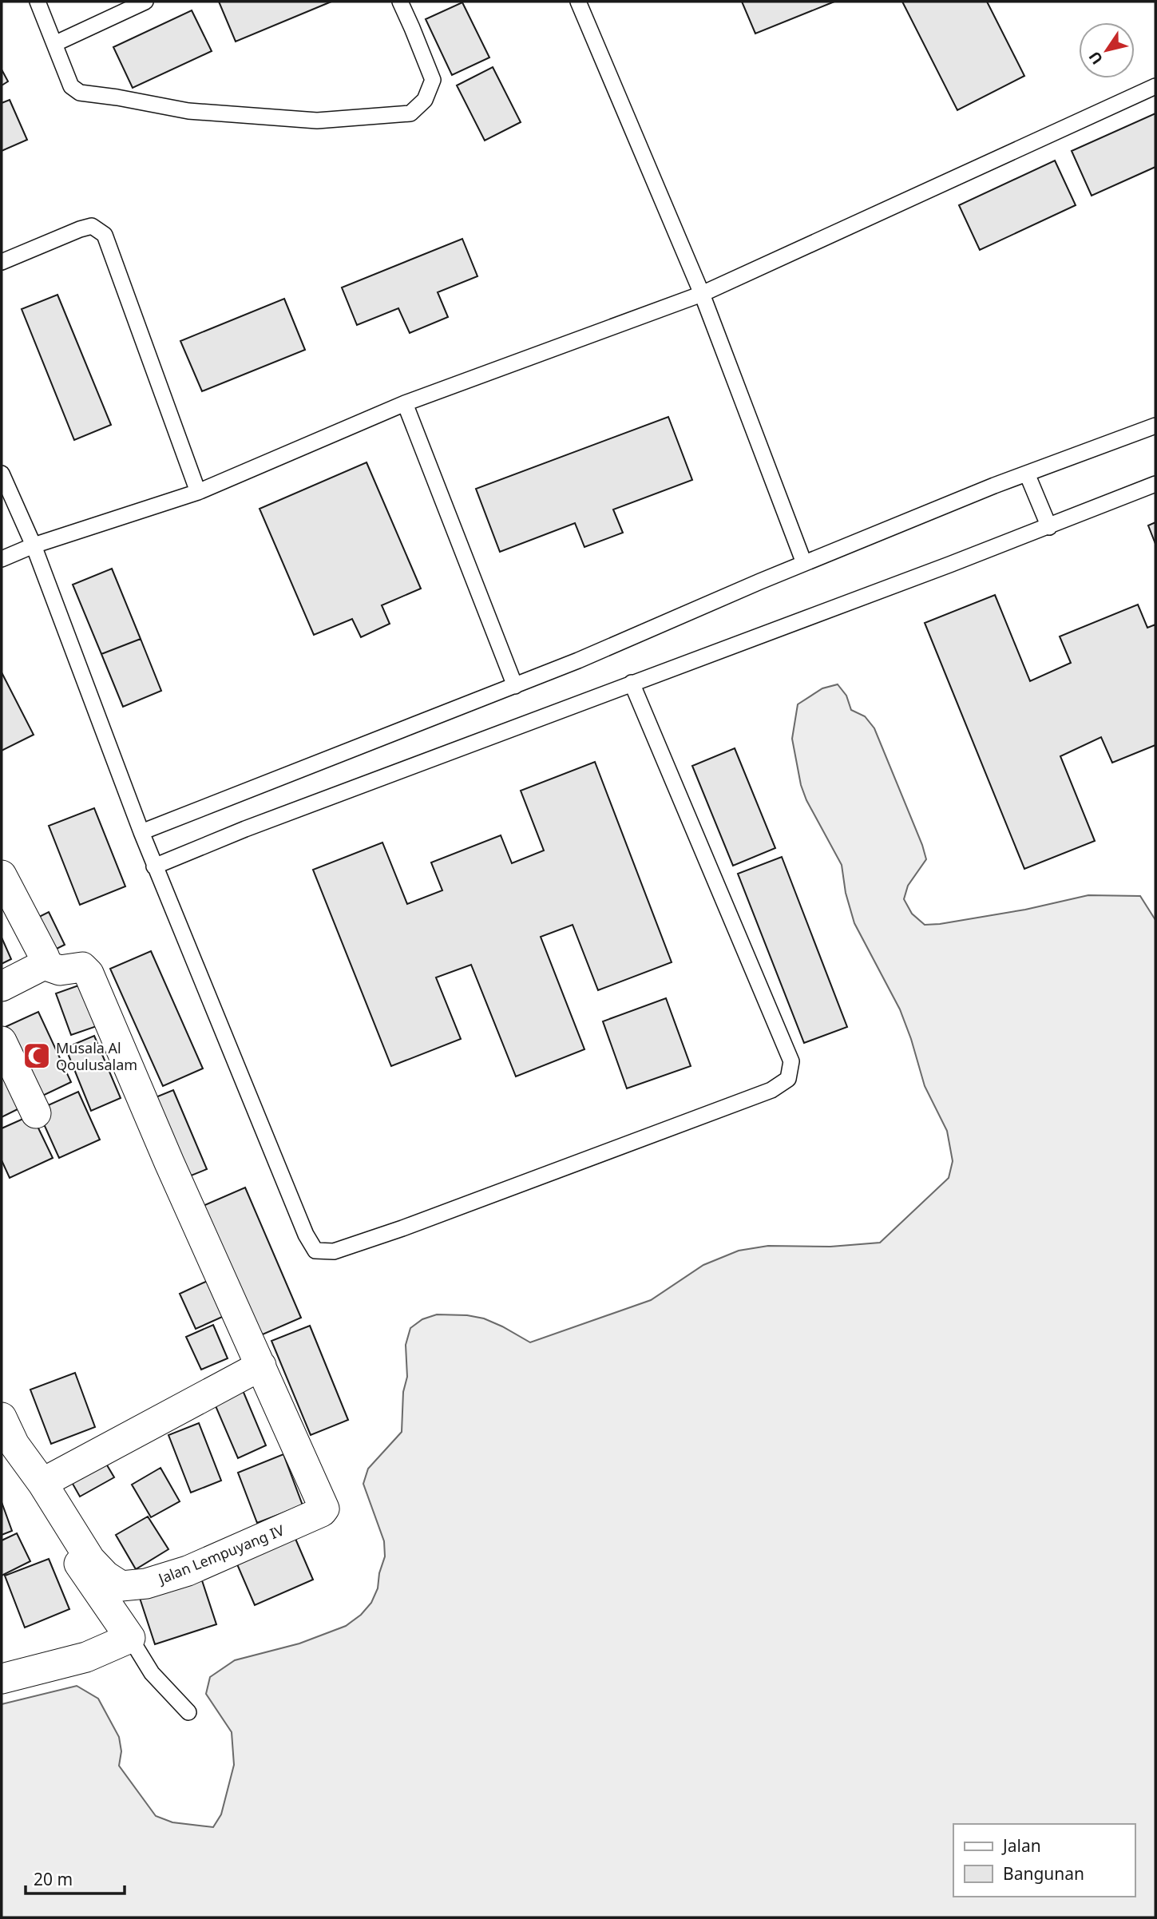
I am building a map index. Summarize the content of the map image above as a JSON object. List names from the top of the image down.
{
  "streets": {
    "street": ["Jalan Lempuyang IV"]
  },
  "places": {
    "mosque": ["Musala Al Qoulusalam"]
  },
  "legend": ["Jalan", "Bangunan"],
  "scale_bar": "20 m",
  "north": "bottom left"
}
